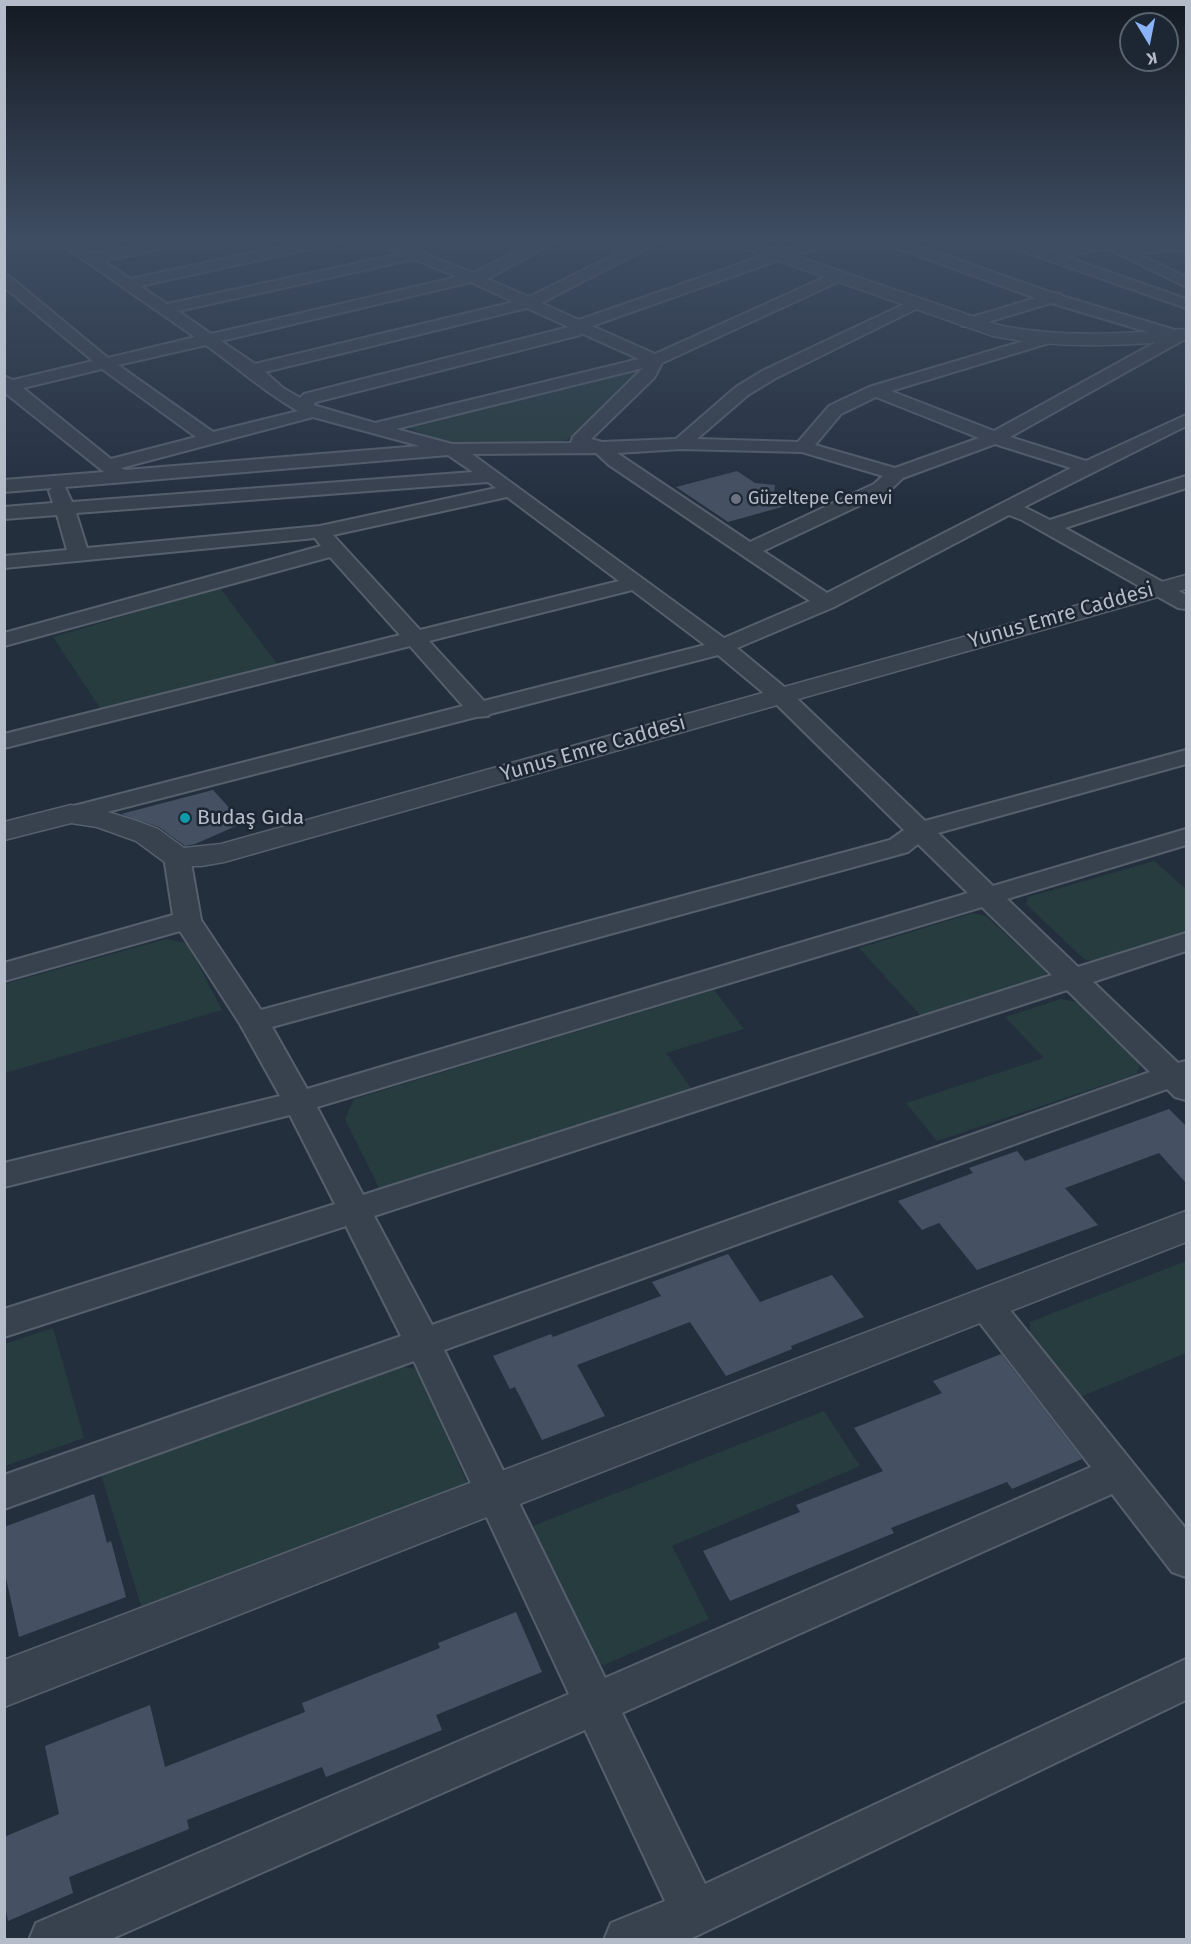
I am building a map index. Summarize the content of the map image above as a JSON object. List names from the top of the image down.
{
  "streets": {
    "street": ["Yunus Emre Caddesi"]
  },
  "places": ["Güzeltepe Cemevi", "Budaş Gıda"],
  "north": "bottom"
}
